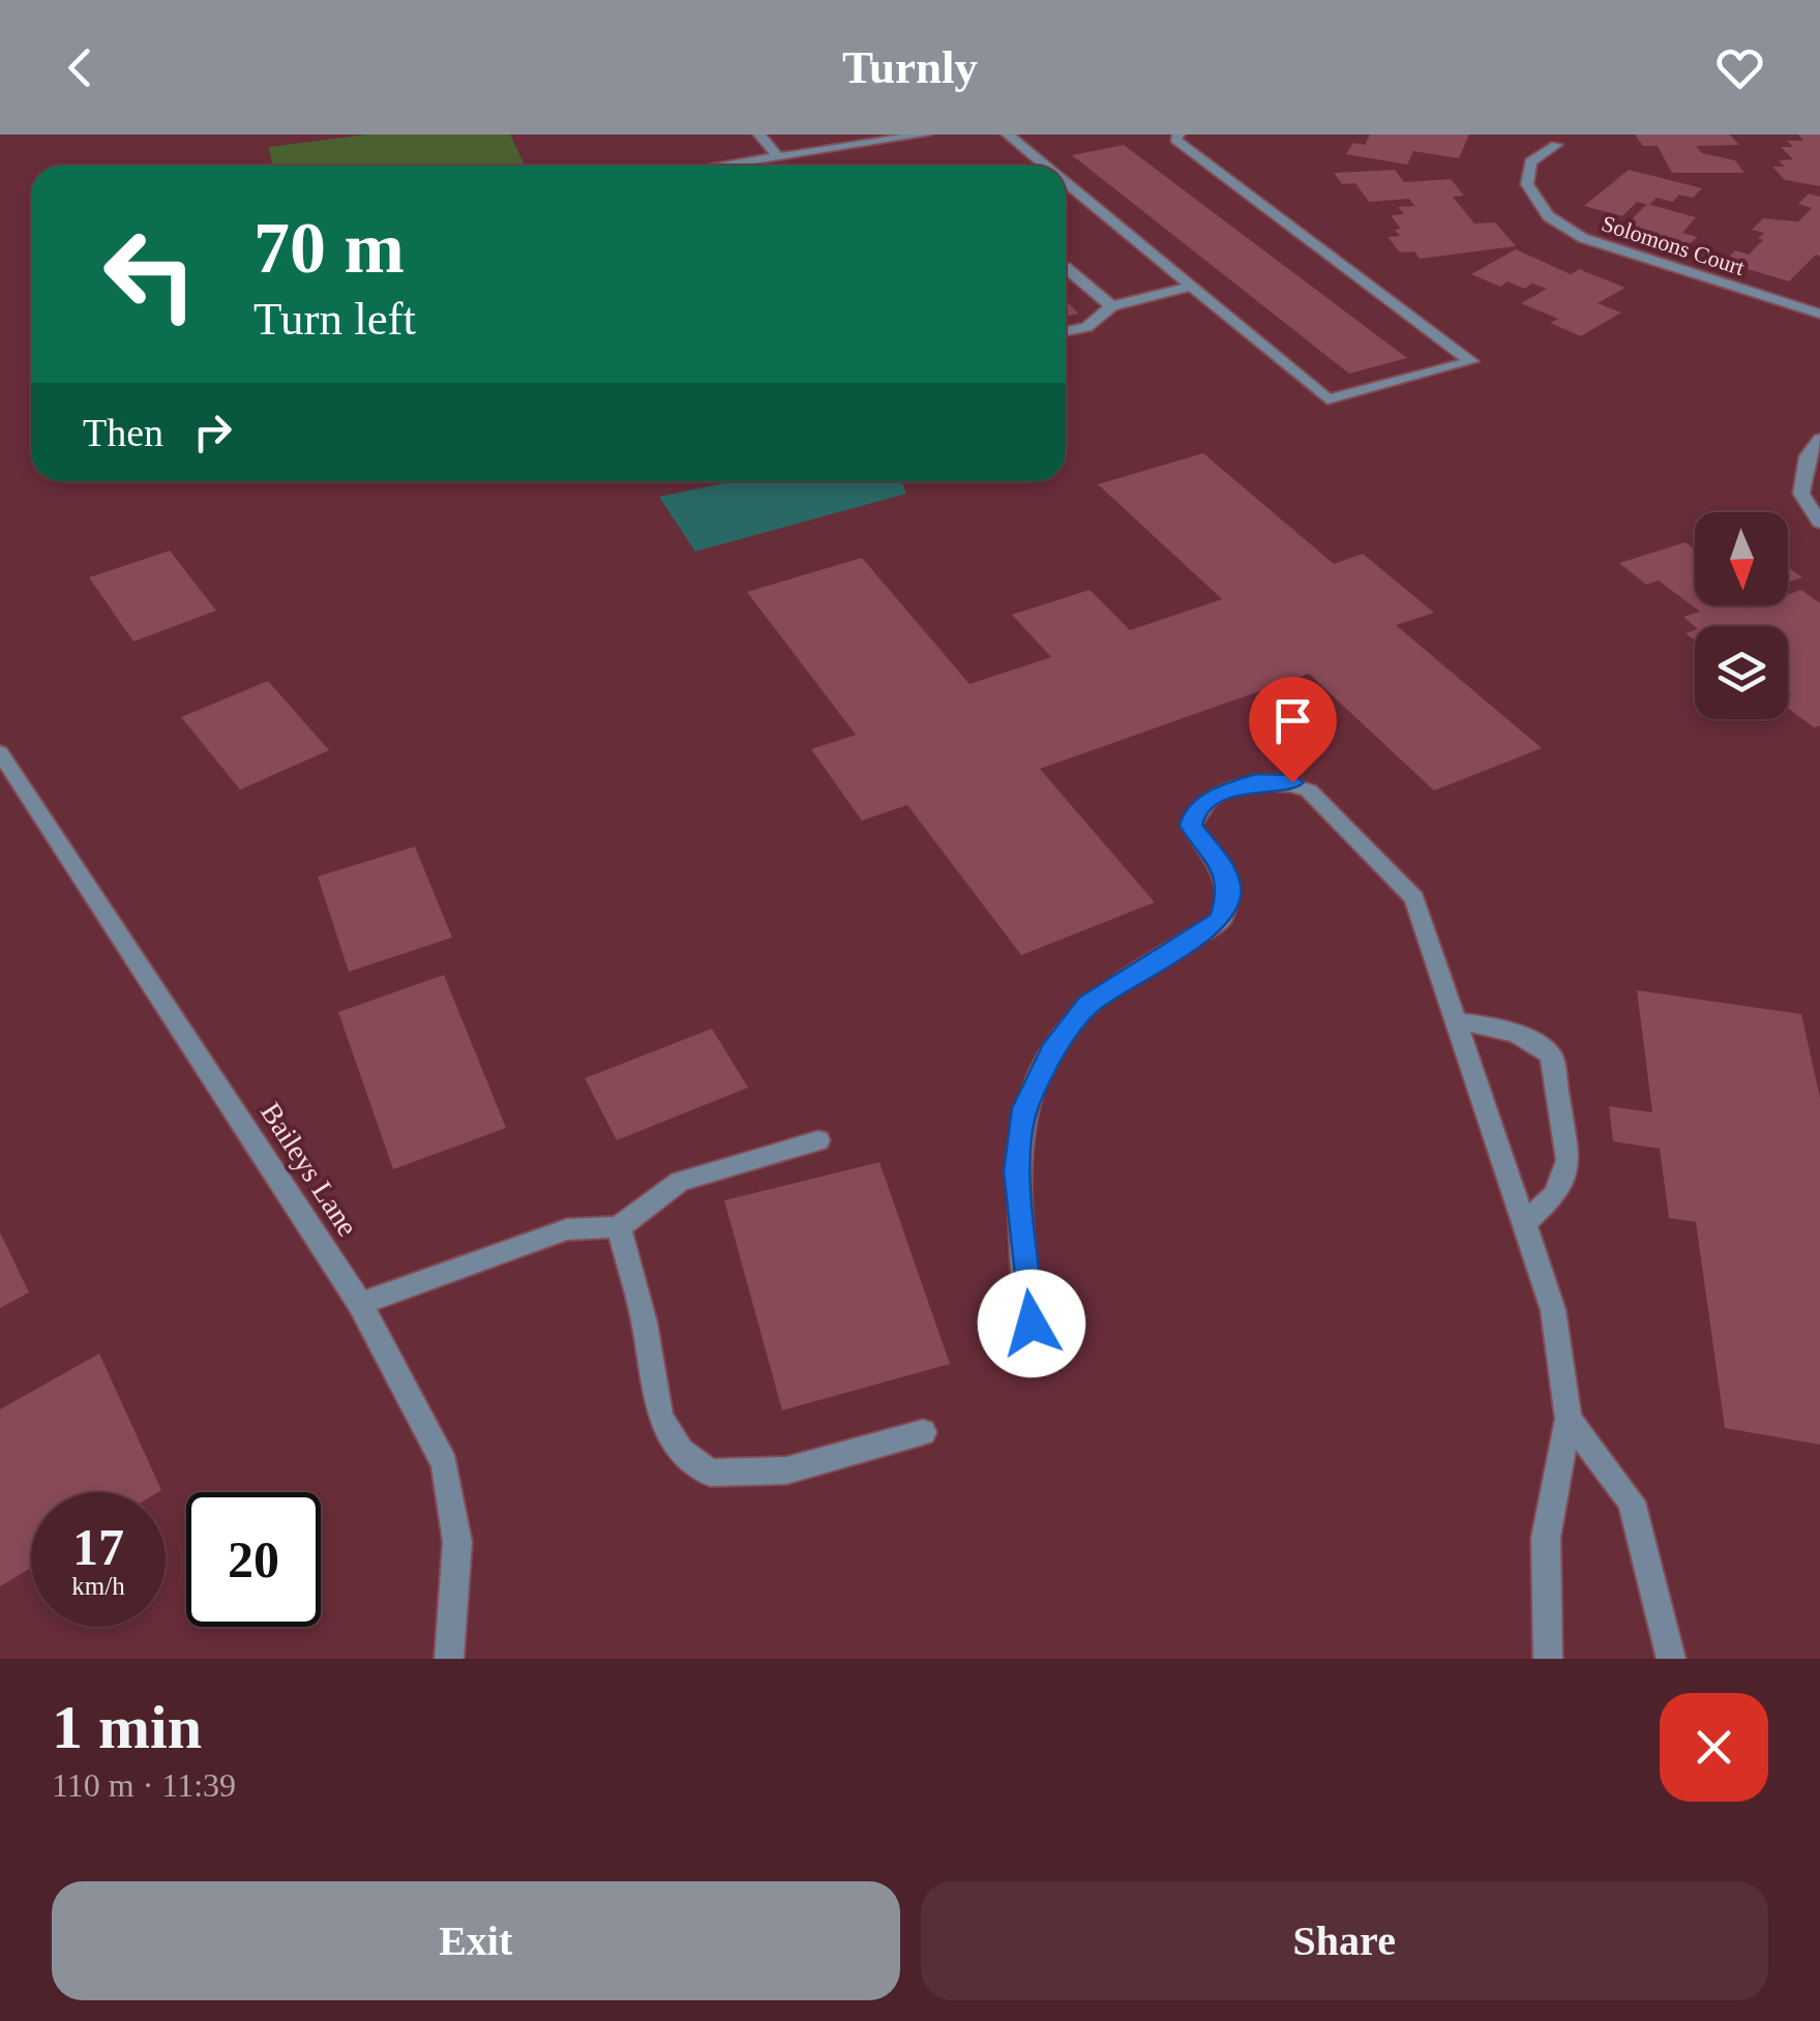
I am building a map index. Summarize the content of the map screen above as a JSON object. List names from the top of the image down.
{
  "streets": {
    "street": ["Solomons Court", "Baileys Lane"]
  },
  "north": "bottom",
  "page": {
    "header": "Turnly",
    "turn": ["70 m", "Turn left"],
    "then": "Then",
    "speed": "17 km/h",
    "limit": "20",
    "heading": ["1 min", "110 m · 11:39"],
    "buttons": ["Exit", "Share"]
  }
}
